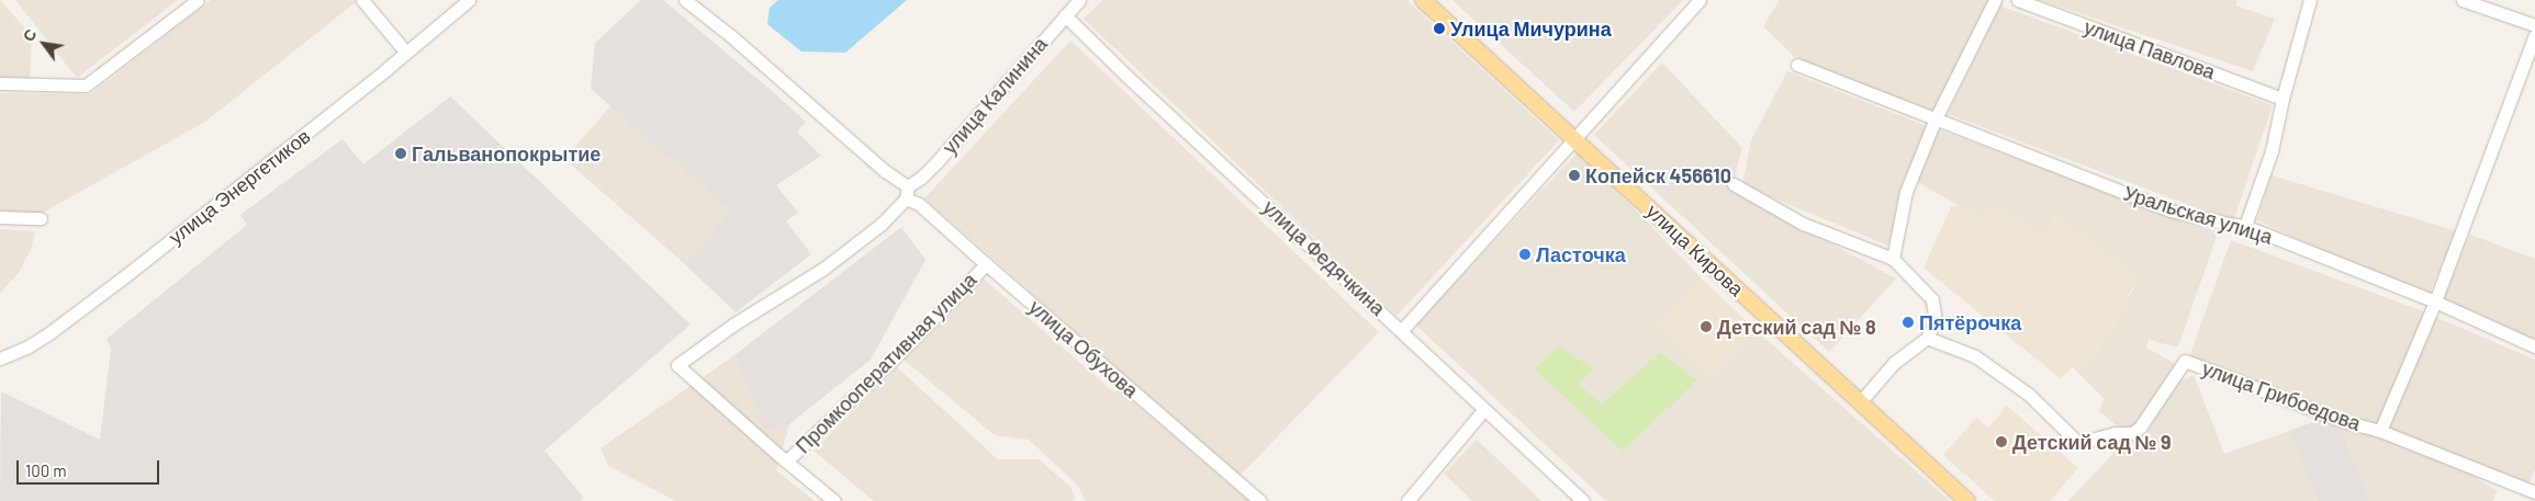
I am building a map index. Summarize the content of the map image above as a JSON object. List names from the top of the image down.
{
  "streets": {
    "main road": ["улица Кирова"],
    "street": [
      "улица Павлова",
      "улица Калинина",
      "улица Энергетиков",
      "Уральская улица",
      "улица Федячкина",
      "улица Обухова",
      "Промкооперативная улица",
      "улица Грибоедова"
    ]
  },
  "crossings": [
    ["улица Калинина", "улица Федячкина"],
    ["улица Калинина", "улица Обухова"],
    ["улица Обухова", "Промкооперативная улица"]
  ],
  "places": [
    "Улица Мичурина",
    "Гальванопокрытие",
    "Копейск 456610",
    "Ласточка",
    "Пятёрочка",
    "Детский сад № 8",
    "Детский сад № 9"
  ],
  "scale_bar": "100 m",
  "north": "top left"
}
